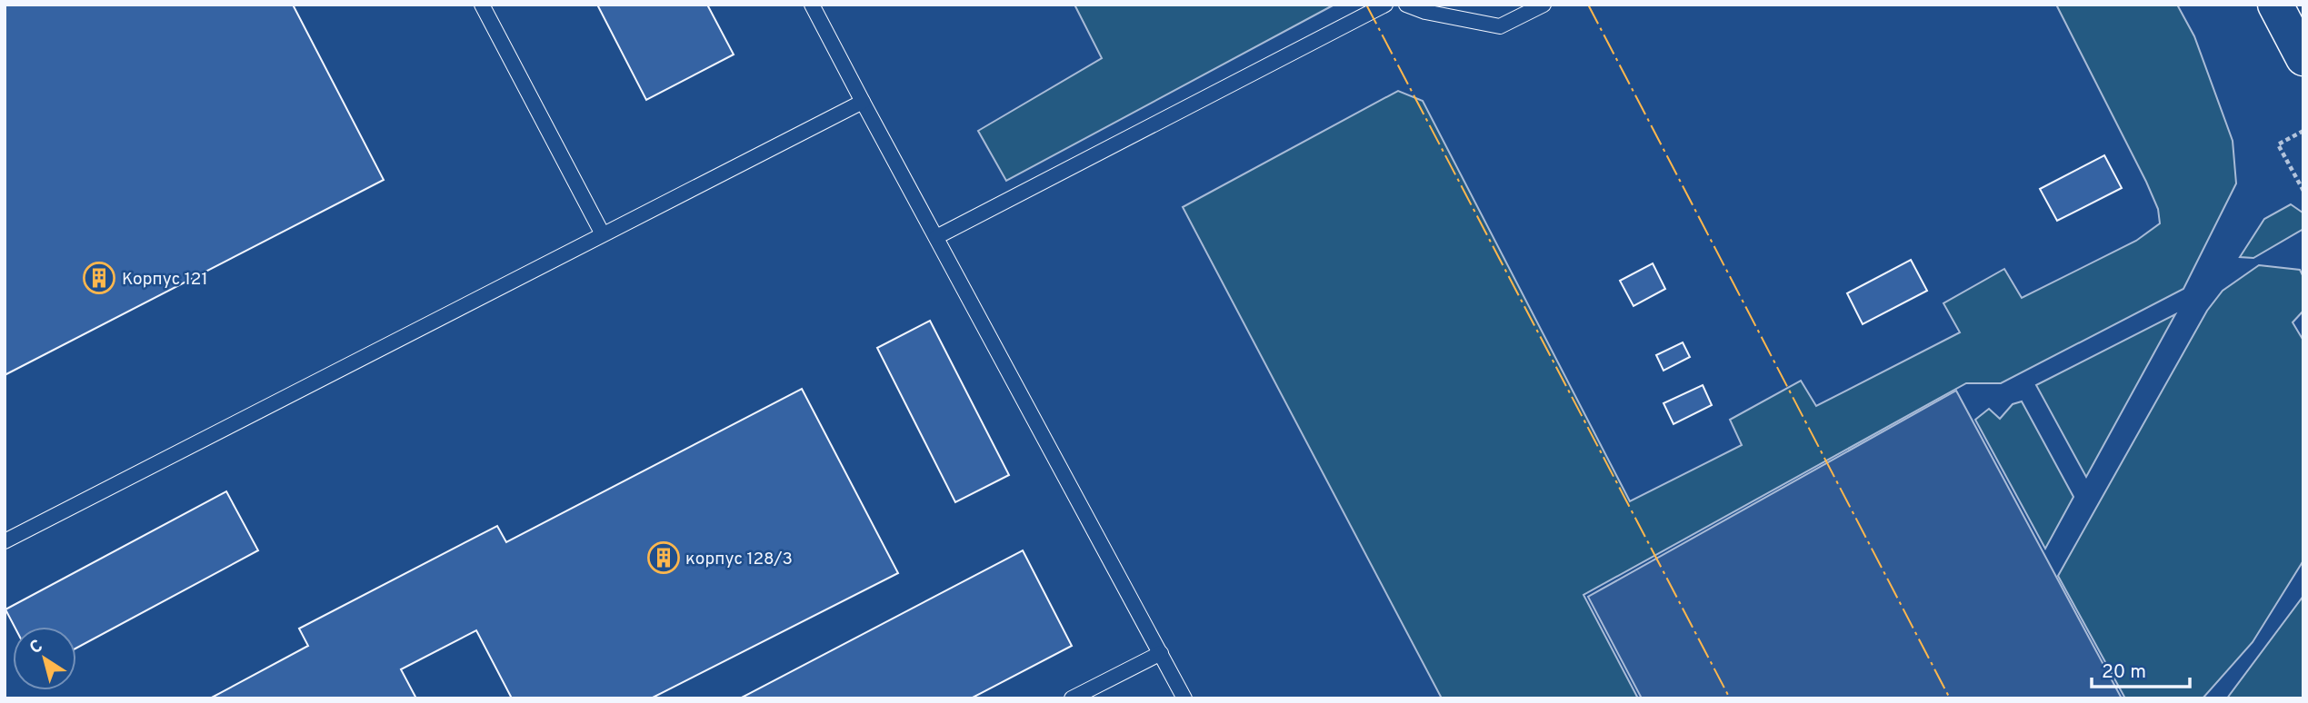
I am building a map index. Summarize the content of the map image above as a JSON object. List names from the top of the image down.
{
  "places": {
    "building": ["Корпус 121", "корпус 128/3"]
  },
  "scale_bar": "20 m",
  "north": "top left"
}
